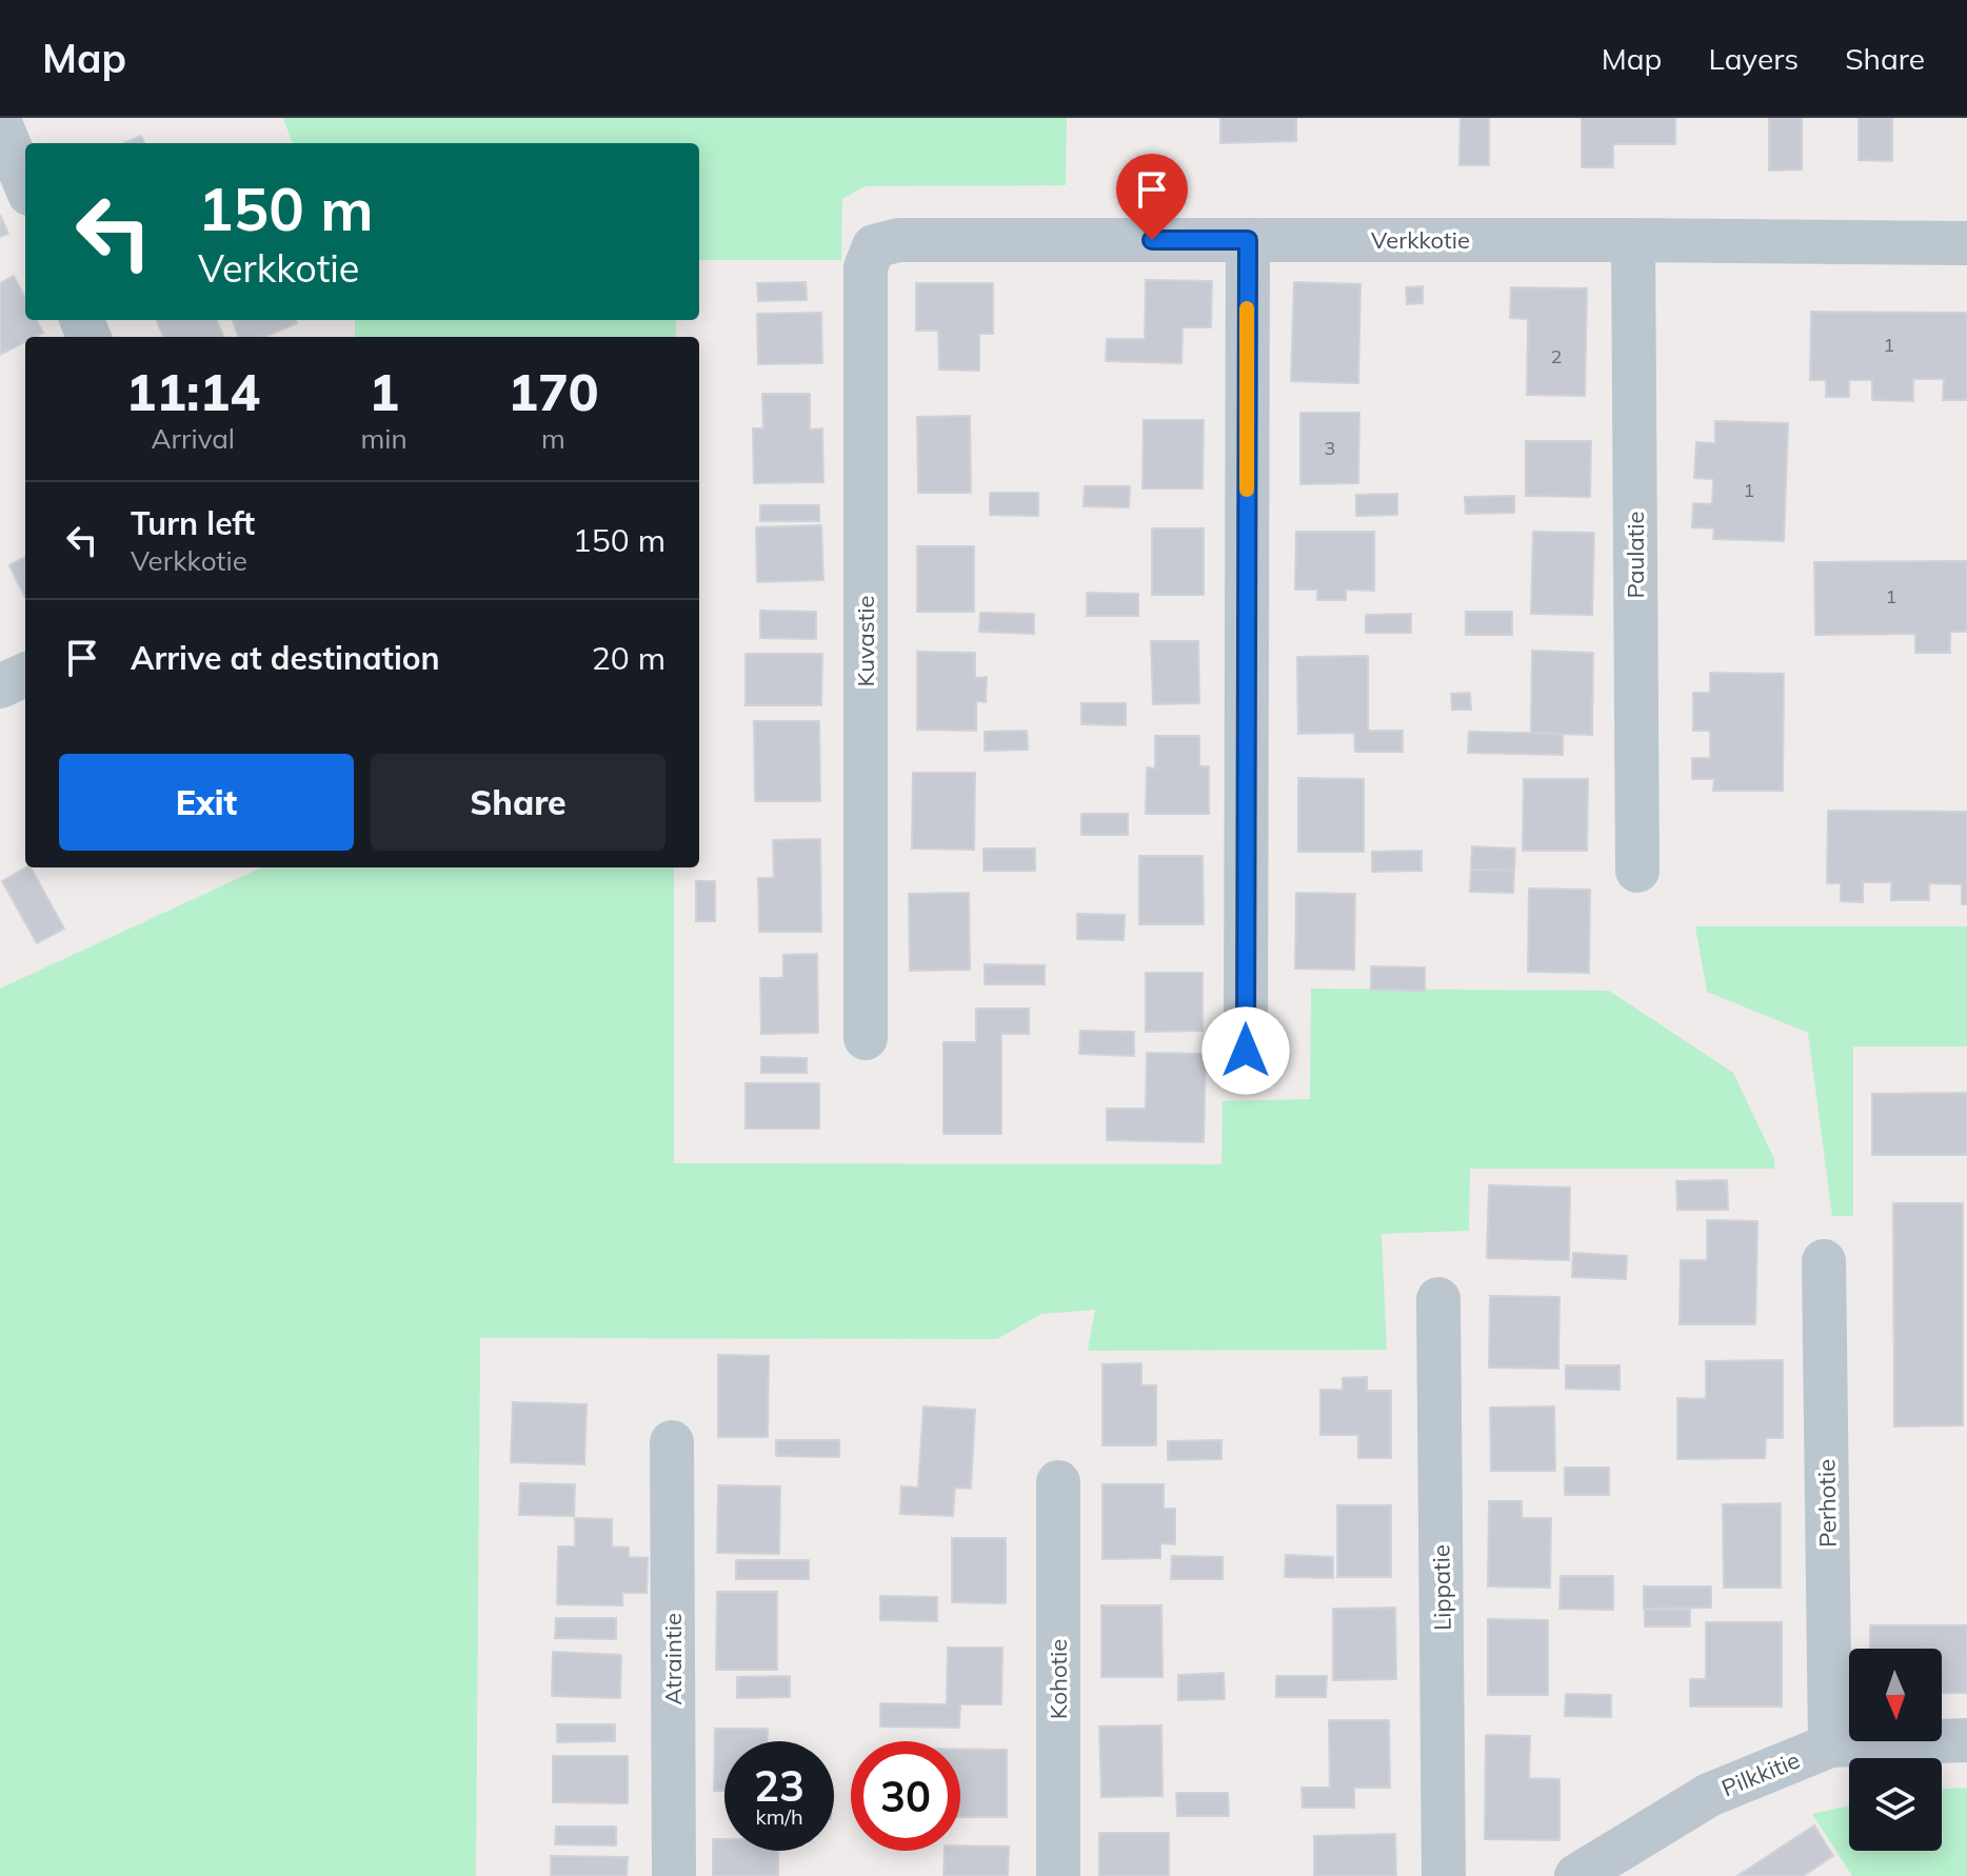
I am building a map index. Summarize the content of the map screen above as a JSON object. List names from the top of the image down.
{
  "streets": {
    "street": [
      "Verkkotie",
      "Paulatie",
      "Kuvastie",
      "Perhotie",
      "Lippatie",
      "Atraintie",
      "Kohotie",
      "Pilkkitie"
    ]
  },
  "crossings": [
    ["Verkkotie", "Paulatie"],
    ["Verkkotie", "Kuvastie"],
    ["Perhotie", "Pilkkitie"]
  ],
  "house_numbers": [
    "1",
    "2",
    "3",
    "1",
    "1"
  ],
  "north": "bottom",
  "page": {
    "header": "Map",
    "nav": ["Map", "Layers", "Share"],
    "turn": ["150 m", "Verkkotie"],
    "eta": [
      "11:14",
      "Arrival",
      "1",
      "min",
      "170",
      "m"
    ],
    "list": [
      {
        "name": "Turn left",
        "note": "Verkkotie",
        "value": "150 m"
      },
      {
        "name": "Arrive at destination",
        "value": "20 m"
      }
    ],
    "buttons": ["Exit", "Share"],
    "speed": "23 km/h",
    "limit": "30"
  }
}
